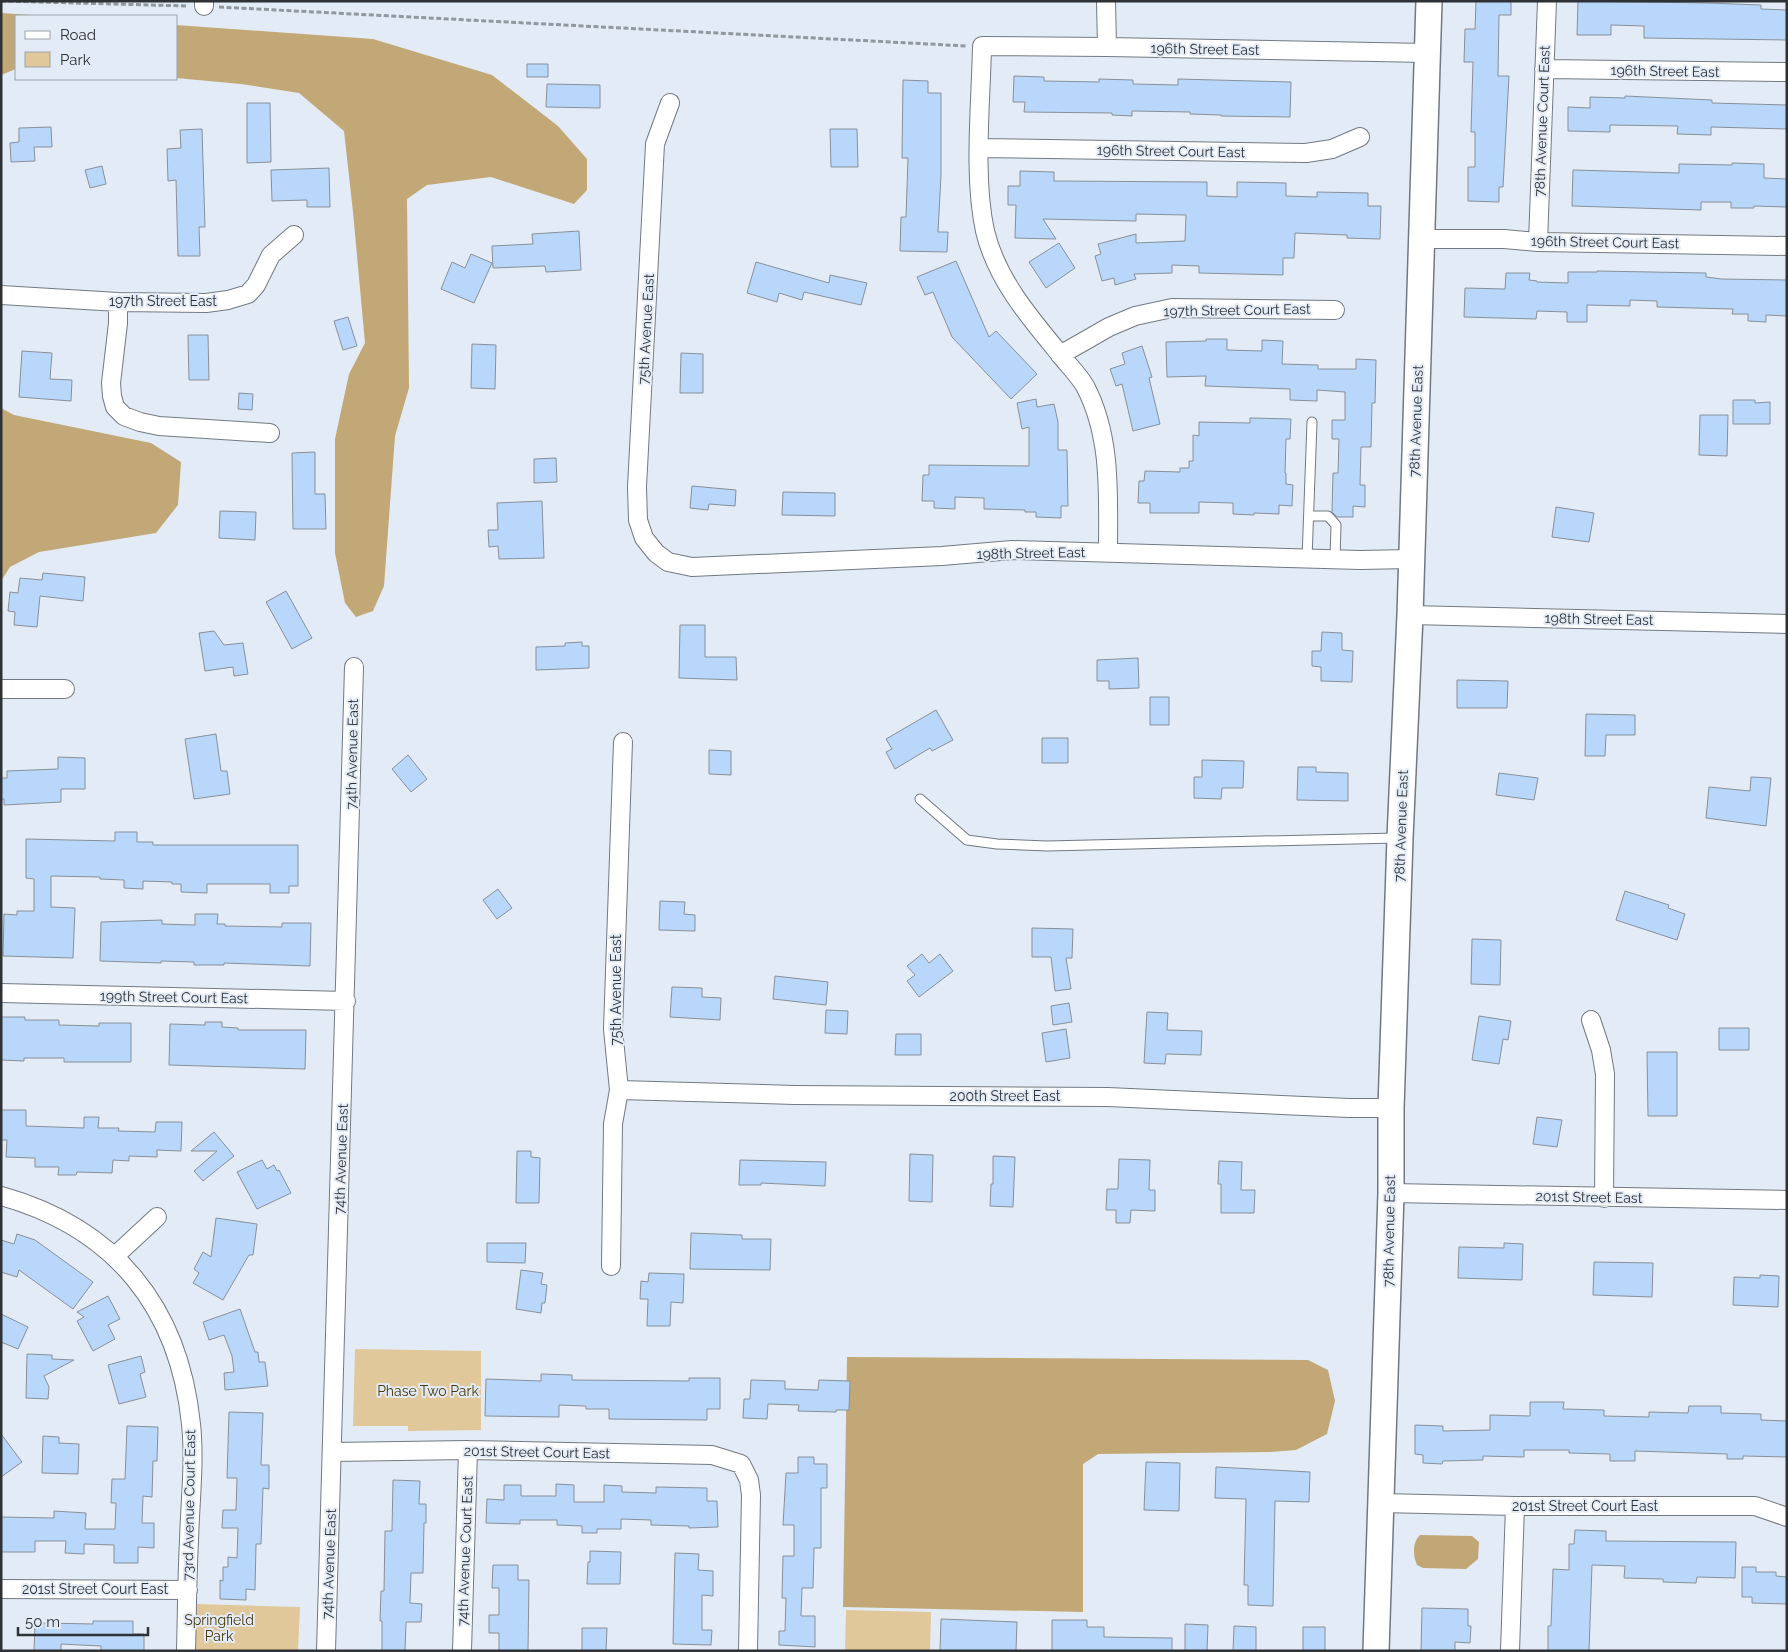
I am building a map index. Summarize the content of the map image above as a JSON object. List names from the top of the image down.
{
  "streets": {
    "street": [
      "196th Street East",
      "78th Avenue Court East",
      "196th Street Court East",
      "197th Street East",
      "197th Street Court East",
      "75th Avenue East",
      "78th Avenue East",
      "198th Street East",
      "74th Avenue East",
      "199th Street Court East",
      "200th Street East",
      "201st Street East",
      "201st Street Court East",
      "73rd Avenue Court East",
      "74th Avenue Court East"
    ]
  },
  "crossings": [
    ["196th Street East", "78th Avenue Court East"],
    ["196th Street East", "78th Avenue East"],
    ["78th Avenue Court East", "196th Street Court East"],
    ["196th Street Court East", "78th Avenue East"],
    ["75th Avenue East", "198th Street East"],
    ["75th Avenue East", "200th Street East"],
    ["78th Avenue East", "198th Street East"],
    ["78th Avenue East", "200th Street East"],
    ["78th Avenue East", "201st Street East"],
    ["78th Avenue East", "201st Street Court East"],
    ["74th Avenue East", "199th Street Court East"],
    ["74th Avenue East", "201st Street Court East"],
    ["201st Street Court East", "73rd Avenue Court East"],
    ["201st Street Court East", "74th Avenue Court East"]
  ],
  "parks": ["Phase Two Park", "Springfield Park"],
  "legend": ["Road", "Park"],
  "scale_bar": "50 m"
}
